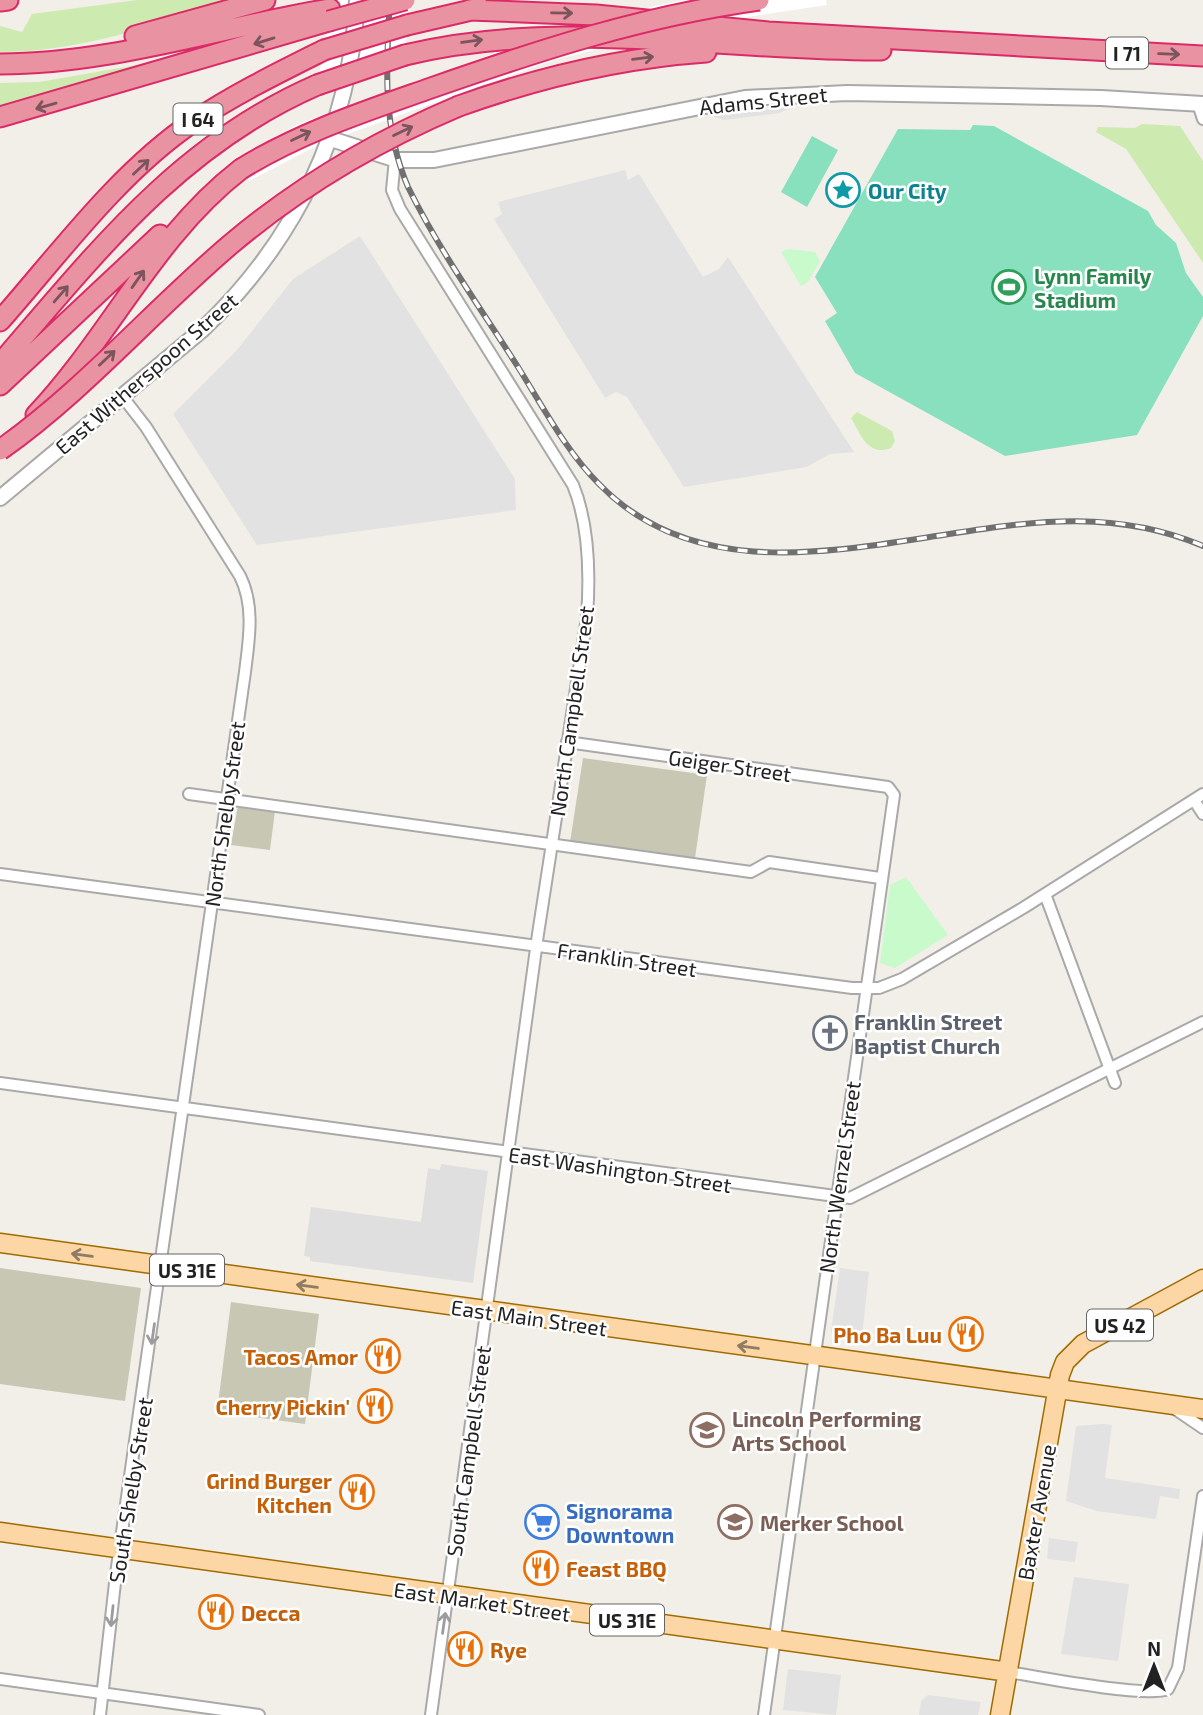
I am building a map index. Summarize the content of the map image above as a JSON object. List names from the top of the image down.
{
  "streets": {
    "highway": ["I 71", "I 64"],
    "main road": [
      "US 31E",
      "East Main Street",
      "US 42",
      "Baxter Avenue",
      "East Market Street"
    ],
    "street": [
      "Adams Street",
      "East Witherspoon Street",
      "North Campbell Street",
      "Geiger Street",
      "North Shelby Street",
      "Franklin Street",
      "East Washington Street",
      "North Wenzel Street",
      "South Campbell Street",
      "South Shelby Street"
    ]
  },
  "crossings": [
    ["Adams Street", "East Witherspoon Street"],
    ["Adams Street", "North Campbell Street"],
    ["East Witherspoon Street", "North Shelby Street"],
    ["North Campbell Street", "Geiger Street"],
    ["North Campbell Street", "Franklin Street"],
    ["North Campbell Street", "East Washington Street"],
    ["North Campbell Street", "East Main Street"],
    ["North Campbell Street", "South Campbell Street"],
    ["Geiger Street", "North Wenzel Street"],
    ["North Shelby Street", "Franklin Street"],
    ["North Shelby Street", "East Washington Street"],
    ["North Shelby Street", "East Main Street"],
    ["North Shelby Street", "South Shelby Street"],
    ["Franklin Street", "North Wenzel Street"],
    ["East Washington Street", "North Wenzel Street"],
    ["North Wenzel Street", "East Main Street"],
    ["North Wenzel Street", "East Market Street"],
    ["East Main Street", "US 42"],
    ["East Main Street", "South Campbell Street"],
    ["East Main Street", "South Shelby Street"],
    ["East Main Street", "Baxter Avenue"],
    ["US 42", "Baxter Avenue"],
    ["South Campbell Street", "East Market Street"],
    ["South Shelby Street", "East Market Street"],
    ["Baxter Avenue", "East Market Street"]
  ],
  "one_way": ["East Main Street", "South Shelby Street"],
  "places": {
    "place": ["Our City"],
    "sports": ["Lynn Family Stadium"],
    "church": ["Franklin Street Baptist Church"],
    "restaurant": [
      "Pho Ba Luu",
      "Tacos Amor",
      "Cherry Pickin'",
      "Grind Burger Kitchen",
      "Feast BBQ",
      "Decca",
      "Rye"
    ],
    "school or university": ["Lincoln Performing Arts School", "Merker School"],
    "supermarket": ["Signorama Downtown"]
  },
  "north": "top"
}
